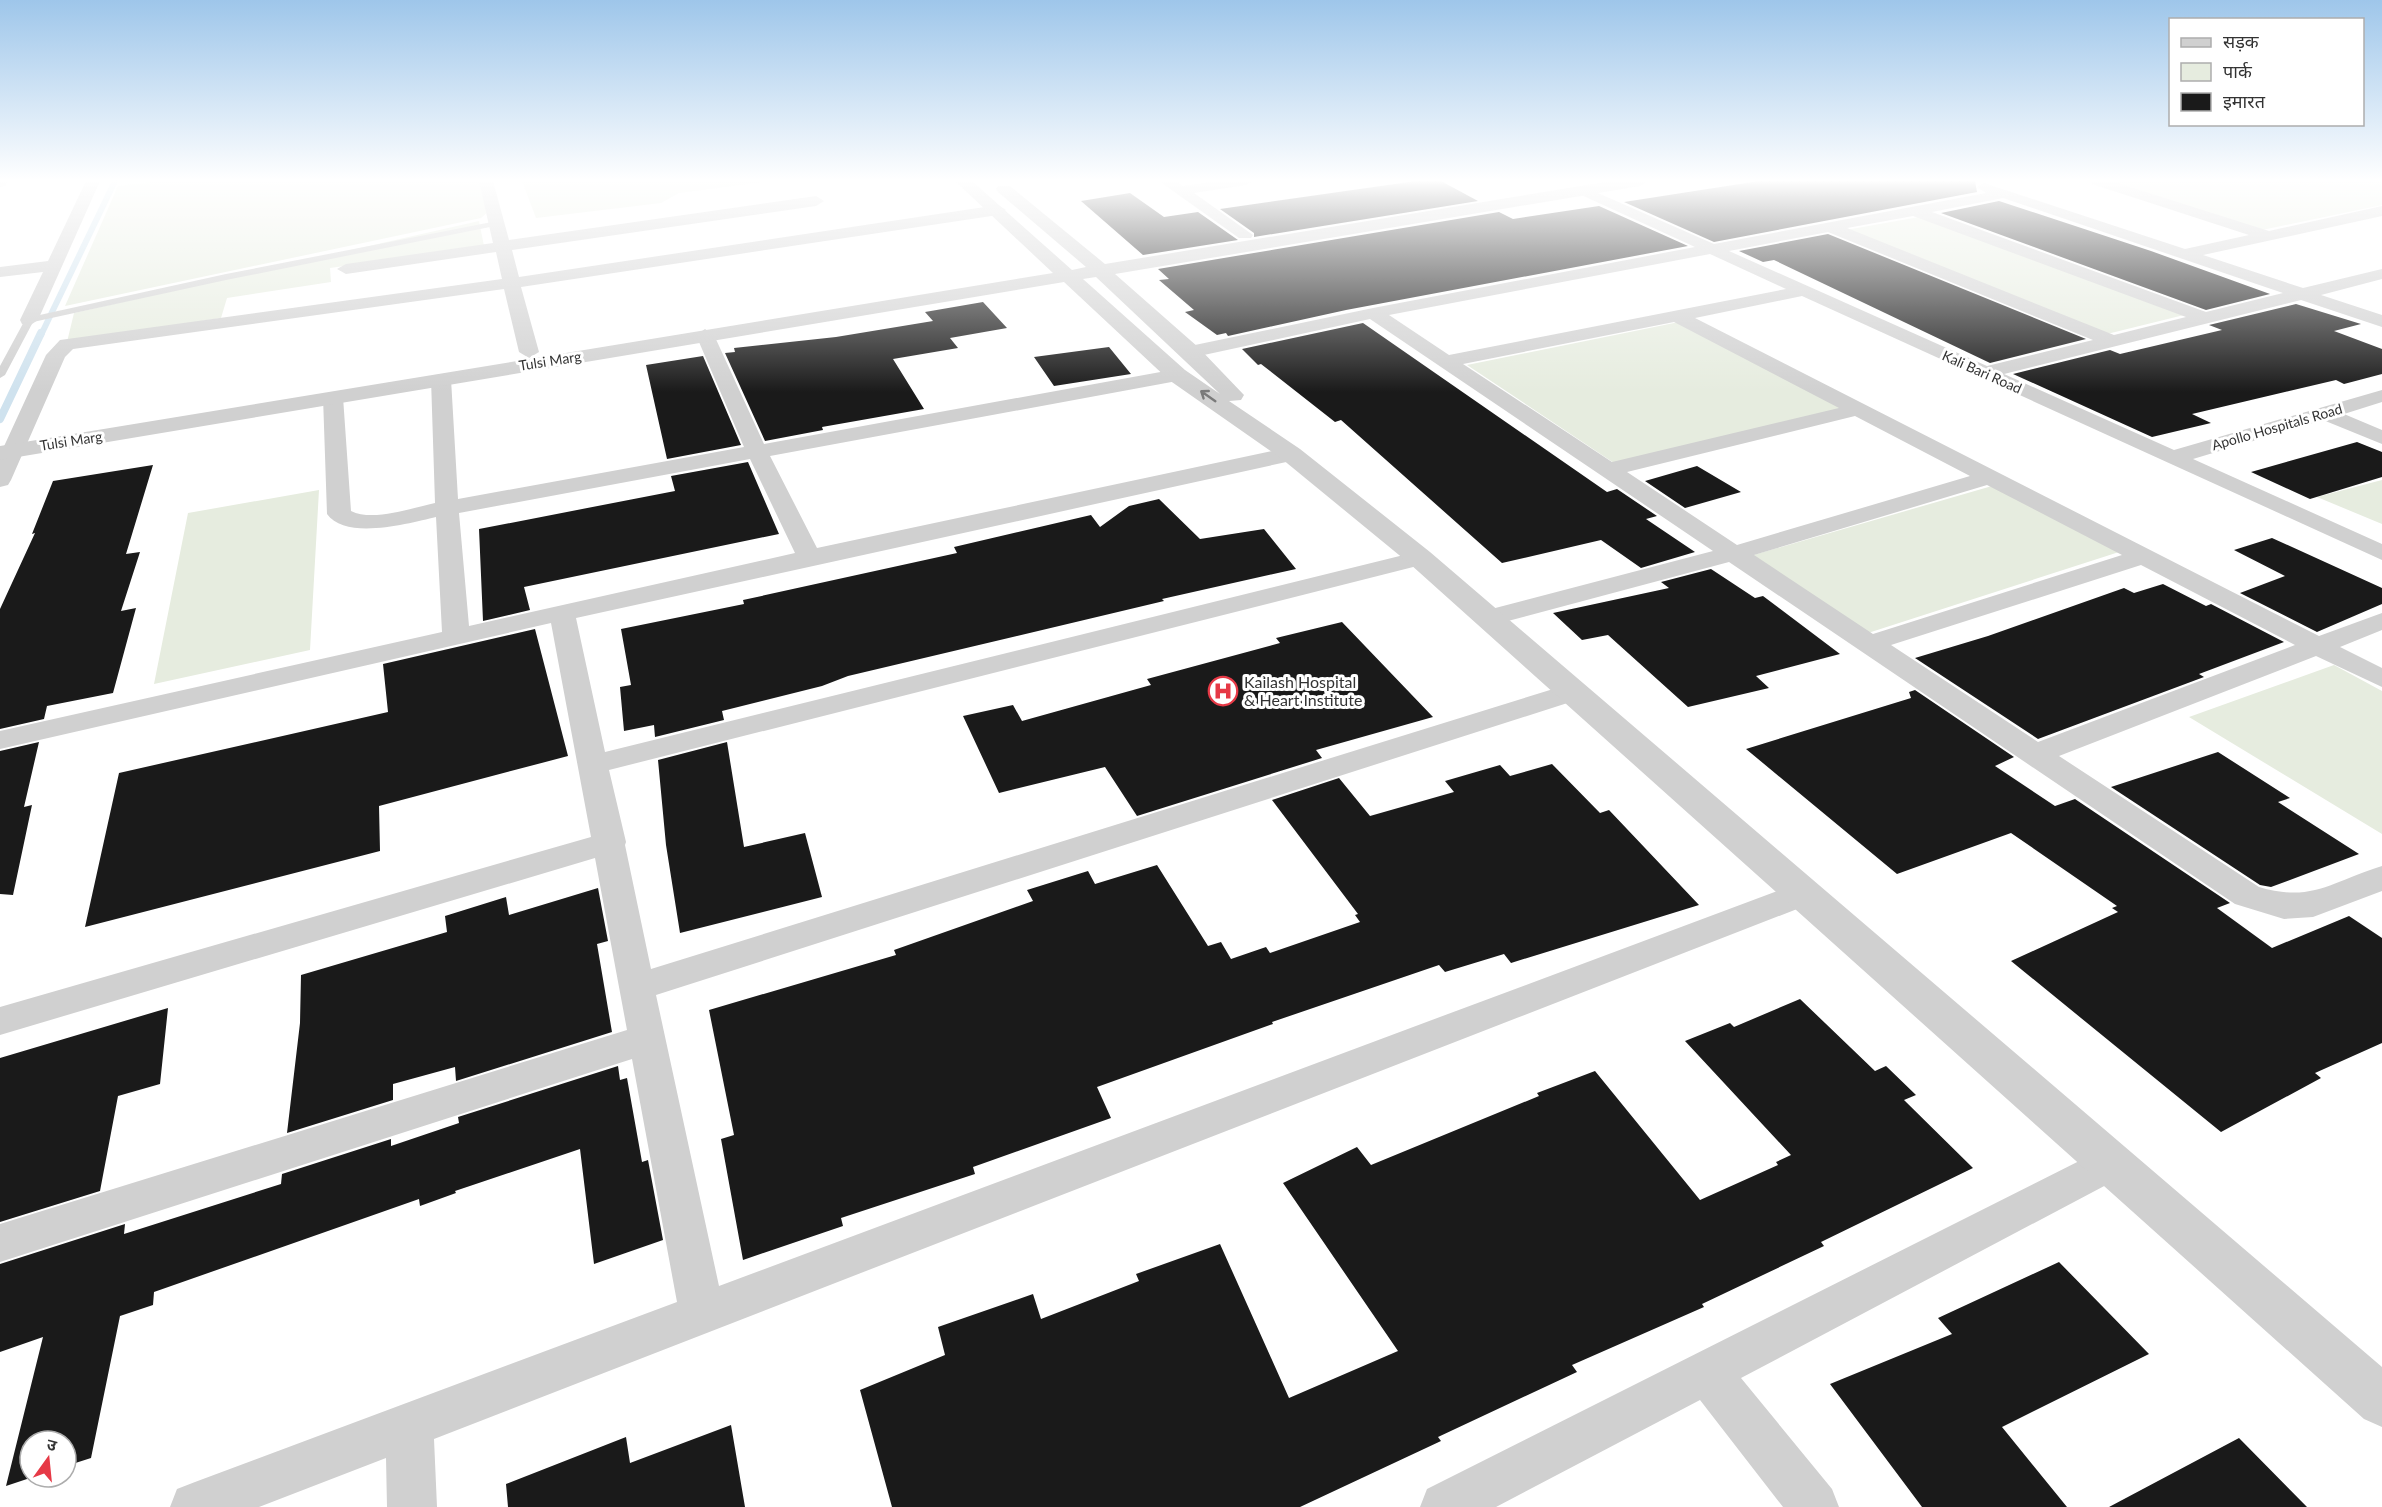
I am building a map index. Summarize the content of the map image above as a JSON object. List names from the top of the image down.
{
  "streets": {
    "street": ["Tulsi Marg", "Kali Bari Road", "Apollo Hospitals Road"]
  },
  "crossings": [
    ["Kali Bari Road", "Apollo Hospitals Road"]
  ],
  "places": {
    "hospital": ["Kailash Hospital & Heart Institute"]
  },
  "legend": ["सड़क", "पार्क", "इमारत"],
  "north": "top"
}
